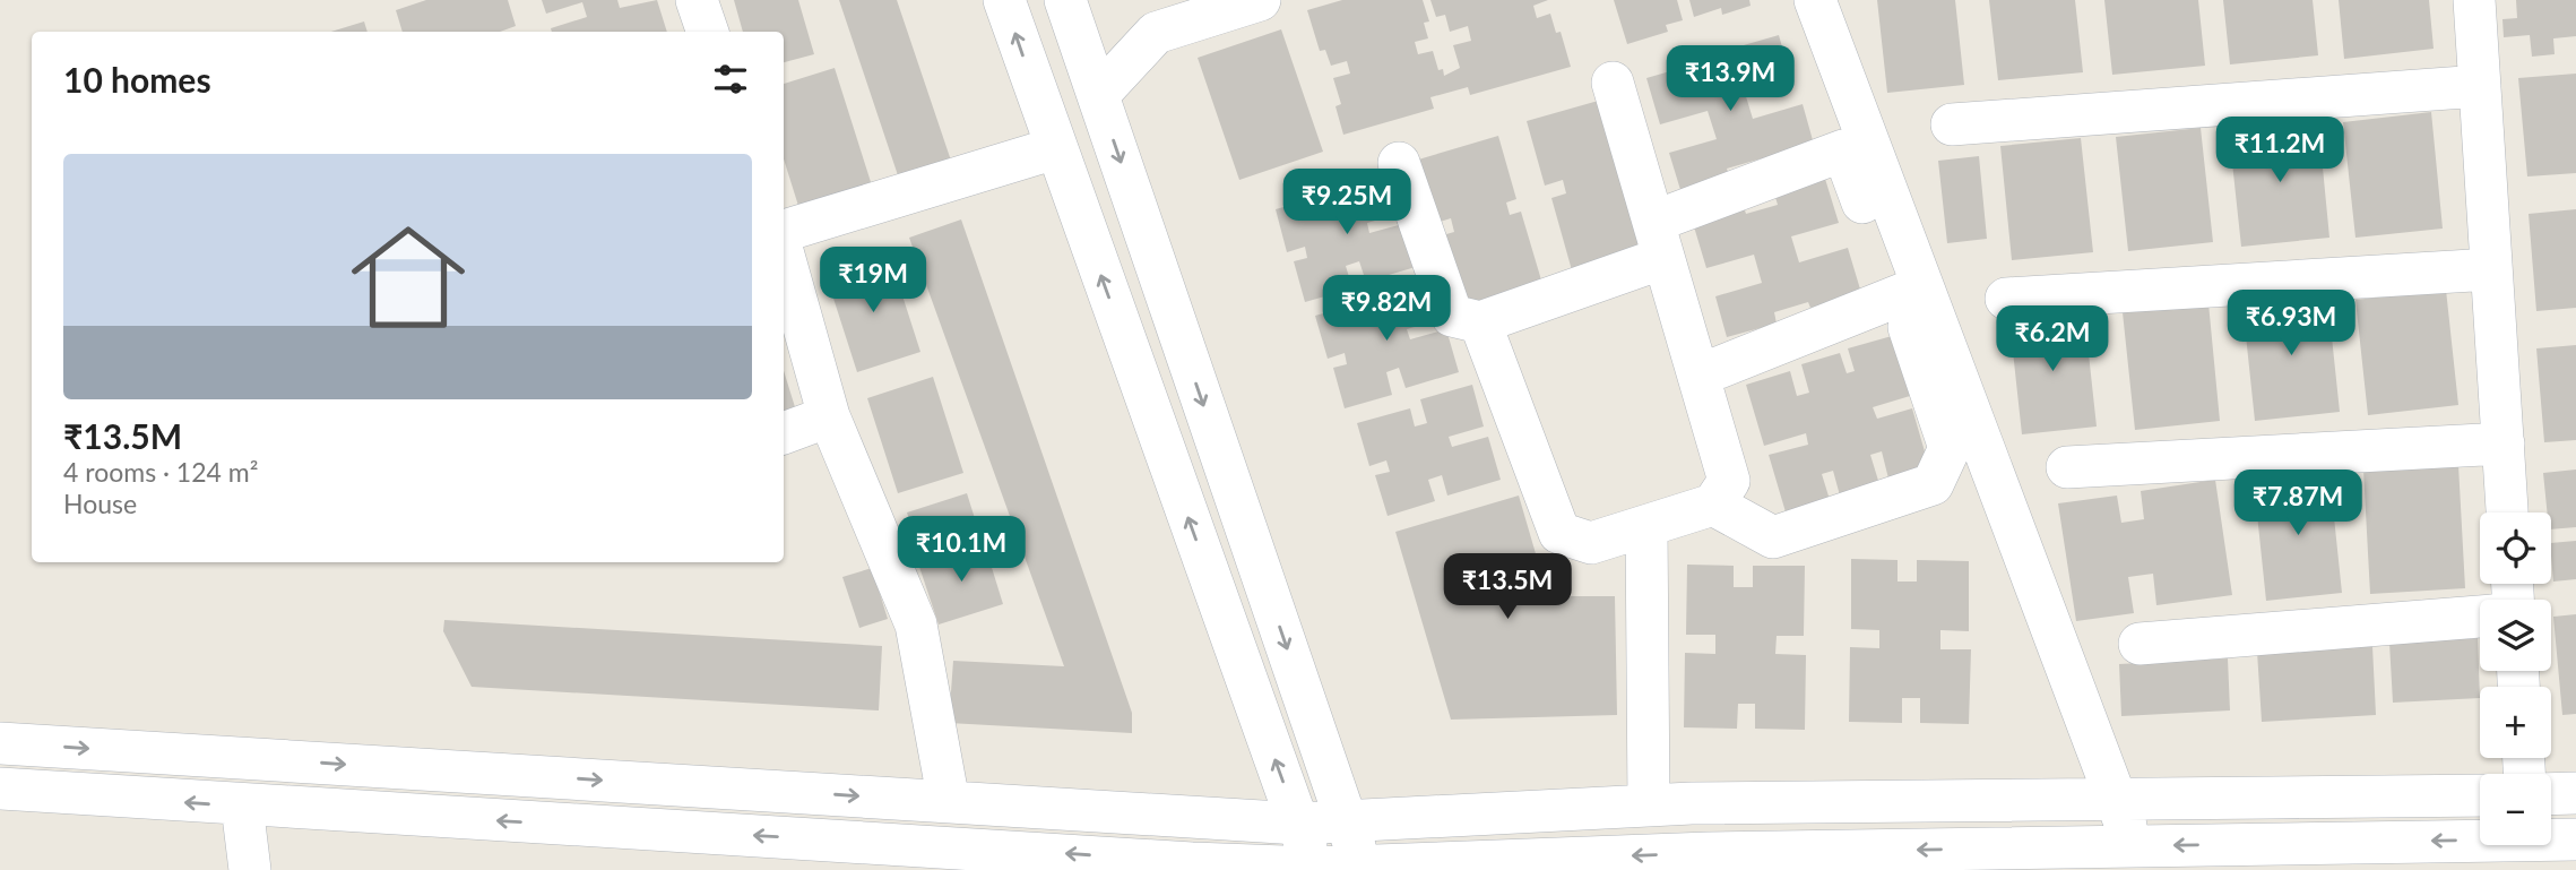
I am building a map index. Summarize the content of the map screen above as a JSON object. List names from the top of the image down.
{
  "page": {
    "heading": "10 homes",
    "price": [
      "₹13.9M",
      "₹11.2M",
      "₹9.25M",
      "₹19M",
      "₹9.82M",
      "₹6.93M",
      "₹6.2M",
      "₹7.87M",
      "₹10.1M",
      "₹13.5M"
    ],
    "list": [
      {
        "name": "₹13.5M",
        "note": "4 rooms · 124 m² · House"
      }
    ],
    "map_buttons": ["+", "−"]
  }
}
